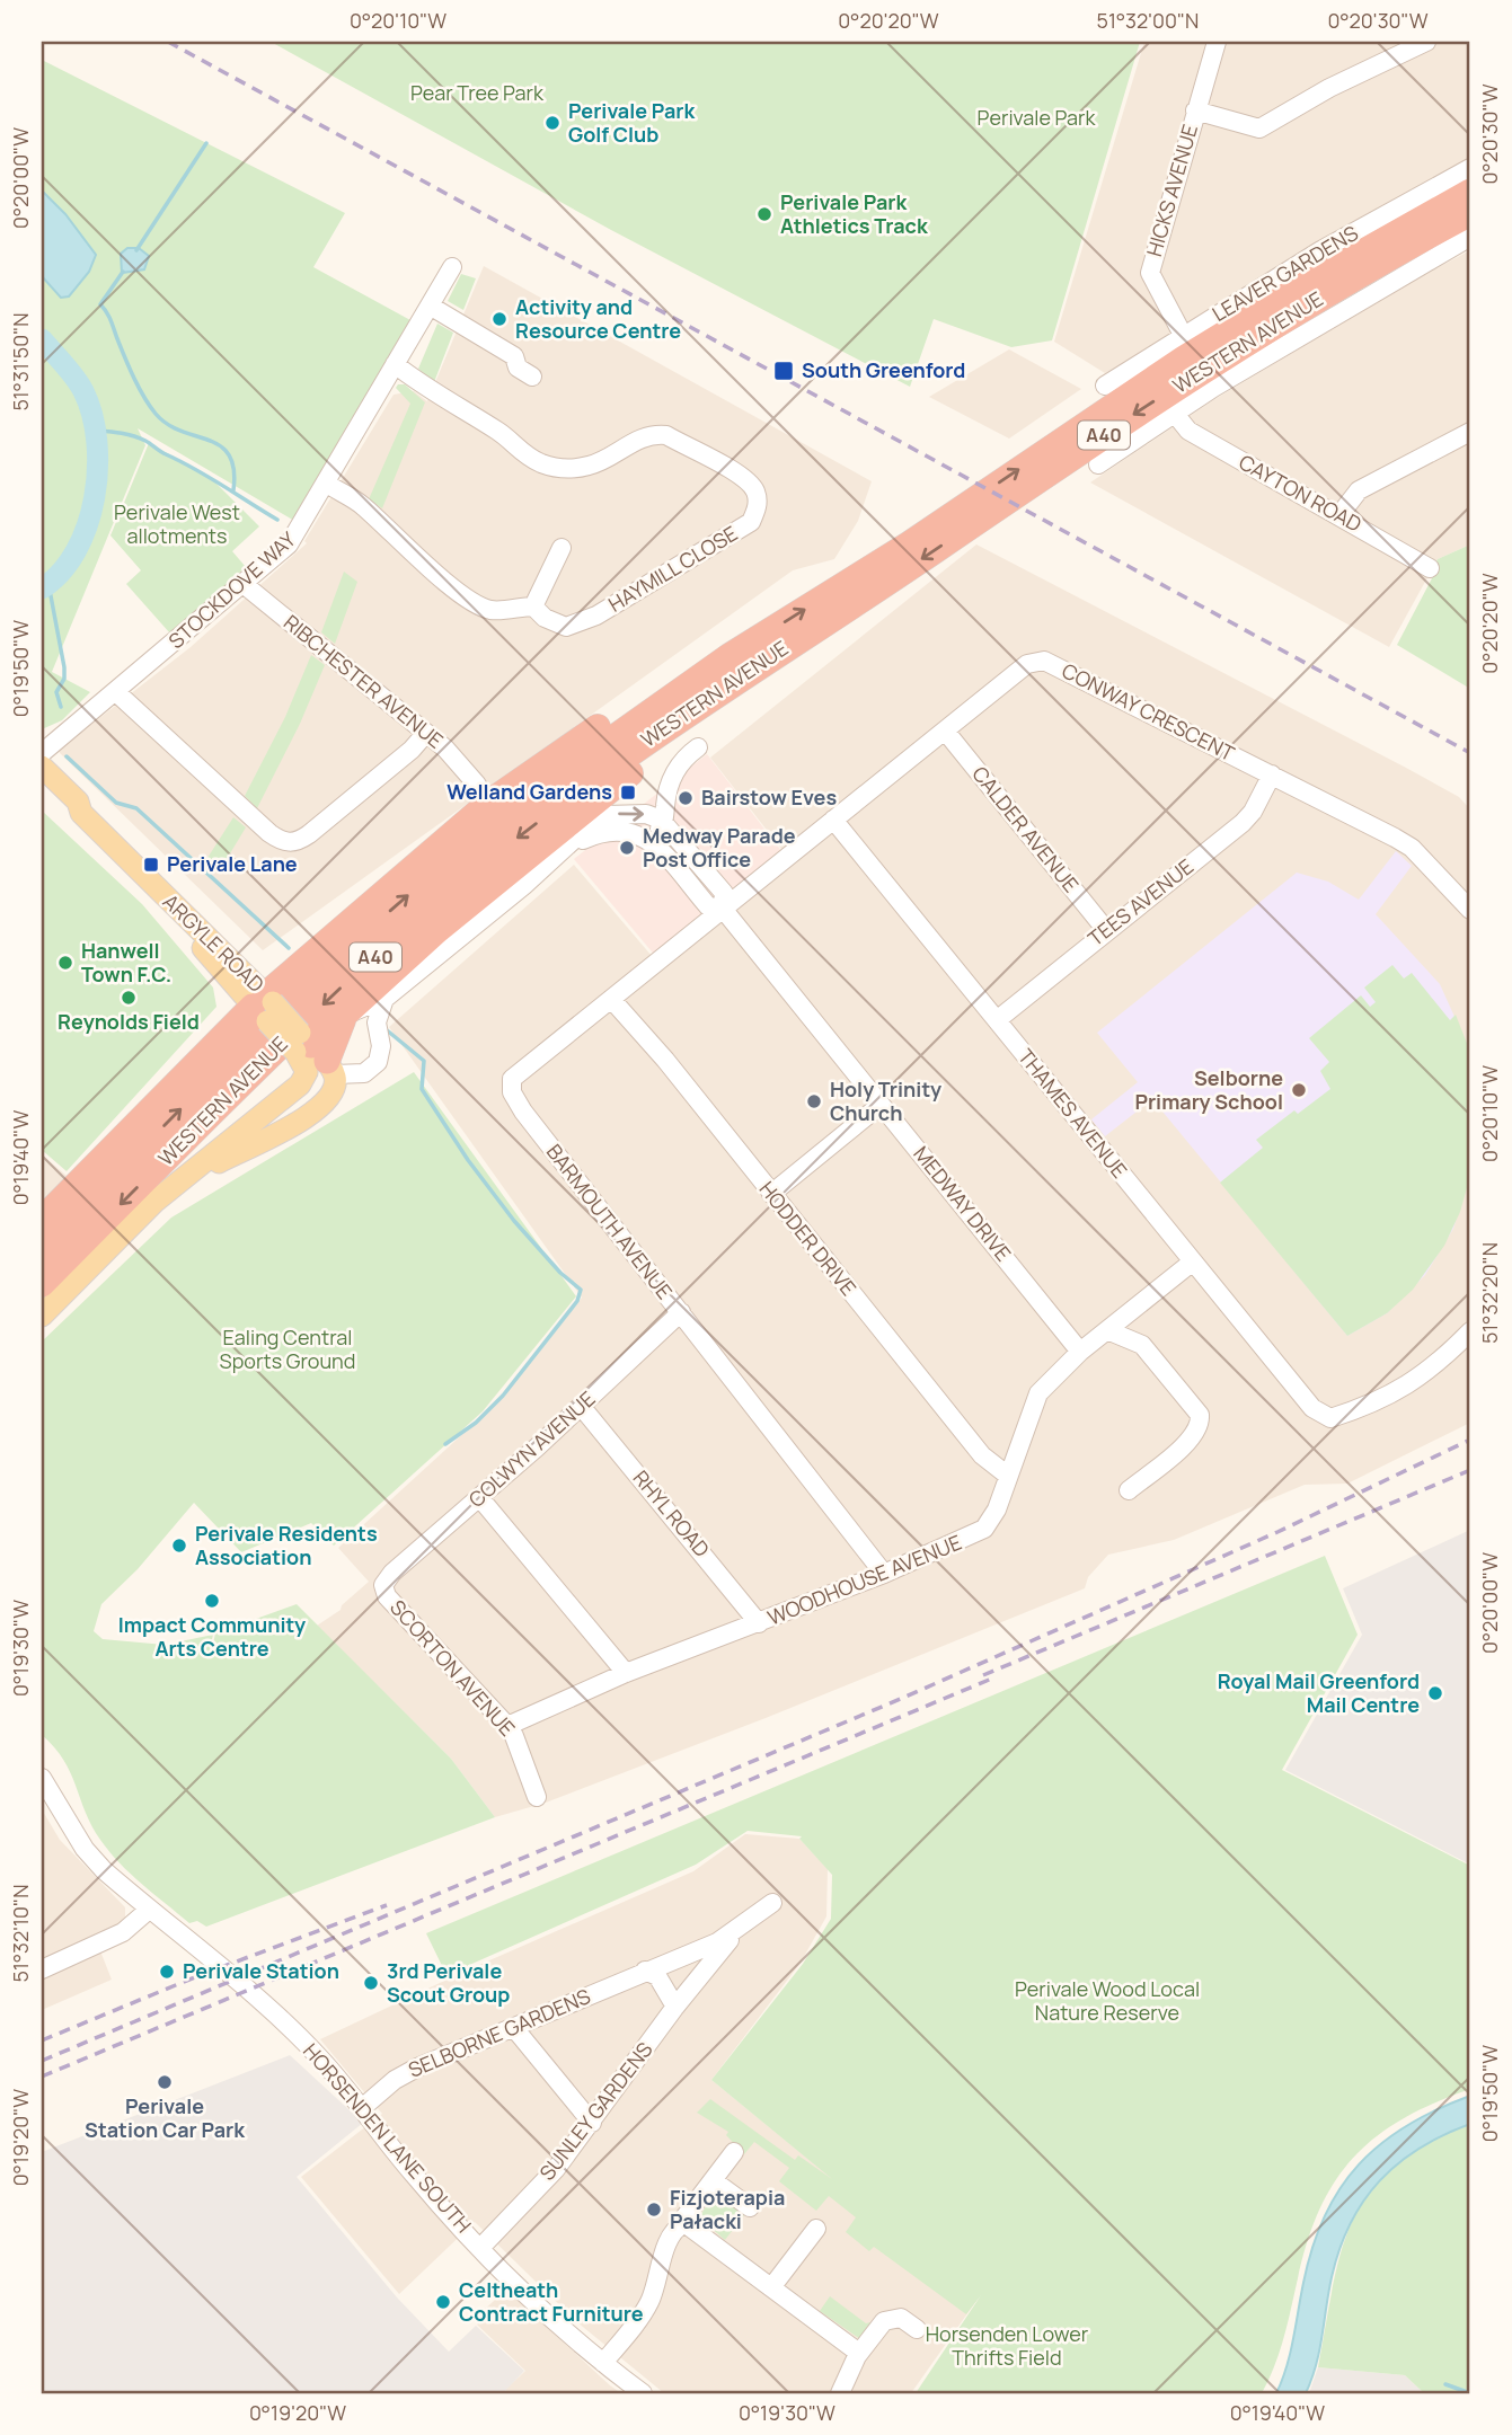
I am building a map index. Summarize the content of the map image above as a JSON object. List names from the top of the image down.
{
  "streets": {
    "highway": ["WESTERN AVENUE", "A40"],
    "main road": ["ARGYLE ROAD"],
    "street": [
      "HICKS AVENUE",
      "LEAVER GARDENS",
      "CAYTON ROAD",
      "HAYMILL CLOSE",
      "STOCKDOVE WAY",
      "RIBCHESTER AVENUE",
      "CONWAY CRESCENT",
      "CALDER AVENUE",
      "TEES AVENUE",
      "THAMES AVENUE",
      "MEDWAY DRIVE",
      "BARMOUTH AVENUE",
      "HODDER DRIVE",
      "COLWYN AVENUE",
      "RHYL ROAD",
      "WOODHOUSE AVENUE",
      "SCORTON AVENUE",
      "SELBORNE GARDENS",
      "SUNLEY GARDENS",
      "HORSENDEN LANE SOUTH"
    ]
  },
  "crossings": [
    ["HICKS AVENUE", "LEAVER GARDENS"],
    ["WESTERN AVENUE", "A40"],
    ["A40", "ARGYLE ROAD"],
    ["HAYMILL CLOSE", "STOCKDOVE WAY"],
    ["STOCKDOVE WAY", "RIBCHESTER AVENUE"],
    ["CONWAY CRESCENT", "CALDER AVENUE"],
    ["CONWAY CRESCENT", "TEES AVENUE"],
    ["CONWAY CRESCENT", "THAMES AVENUE"],
    ["CONWAY CRESCENT", "MEDWAY DRIVE"],
    ["CONWAY CRESCENT", "BARMOUTH AVENUE"],
    ["CALDER AVENUE", "TEES AVENUE"],
    ["TEES AVENUE", "THAMES AVENUE"],
    ["THAMES AVENUE", "WOODHOUSE AVENUE"],
    ["MEDWAY DRIVE", "BARMOUTH AVENUE"],
    ["MEDWAY DRIVE", "WOODHOUSE AVENUE"],
    ["BARMOUTH AVENUE", "HODDER DRIVE"],
    ["BARMOUTH AVENUE", "COLWYN AVENUE"],
    ["BARMOUTH AVENUE", "WOODHOUSE AVENUE"],
    ["HODDER DRIVE", "WOODHOUSE AVENUE"],
    ["COLWYN AVENUE", "RHYL ROAD"],
    ["COLWYN AVENUE", "SCORTON AVENUE"],
    ["RHYL ROAD", "WOODHOUSE AVENUE"],
    ["WOODHOUSE AVENUE", "SCORTON AVENUE"],
    ["SELBORNE GARDENS", "SUNLEY GARDENS"],
    ["SELBORNE GARDENS", "HORSENDEN LANE SOUTH"],
    ["SUNLEY GARDENS", "HORSENDEN LANE SOUTH"]
  ],
  "parks": [
    "Pear Tree Park",
    "Perivale Park",
    "Perivale West allotments",
    "Ealing Central Sports Ground",
    "Perivale Wood Local Nature Reserve",
    "Horsenden Lower Thrifts Field"
  ],
  "places": {
    "other": [
      "Perivale Park Golf Club",
      "Perivale Park Athletics Track",
      "Activity and Resource Centre",
      "Bairstow Eves",
      "Medway Parade Post Office",
      "Hanwell Town F.C.",
      "Reynolds Field",
      "Selborne Primary School",
      "Holy Trinity Church",
      "Perivale Residents Association",
      "Impact Community Arts Centre",
      "Royal Mail Greenford Mail Centre",
      "Perivale Station",
      "3rd Perivale Scout Group",
      "Perivale Station Car Park",
      "Fizjoterapia Pałacki",
      "Celtheath Contract Furniture"
    ],
    "transit": ["South Greenford", "Welland Gardens", "Perivale Lane"]
  },
  "coordinates": [
    "0°20'10\"W",
    "0°20'20\"W",
    "51°32'00\"N",
    "0°20'30\"W",
    "0°20'00\"W",
    "51°31'50\"N",
    "0°19'50\"W",
    "0°19'40\"W",
    "51°32'20\"N",
    "0°19'30\"W",
    "51°32'10\"N",
    "0°19'20\"W"
  ]
}
